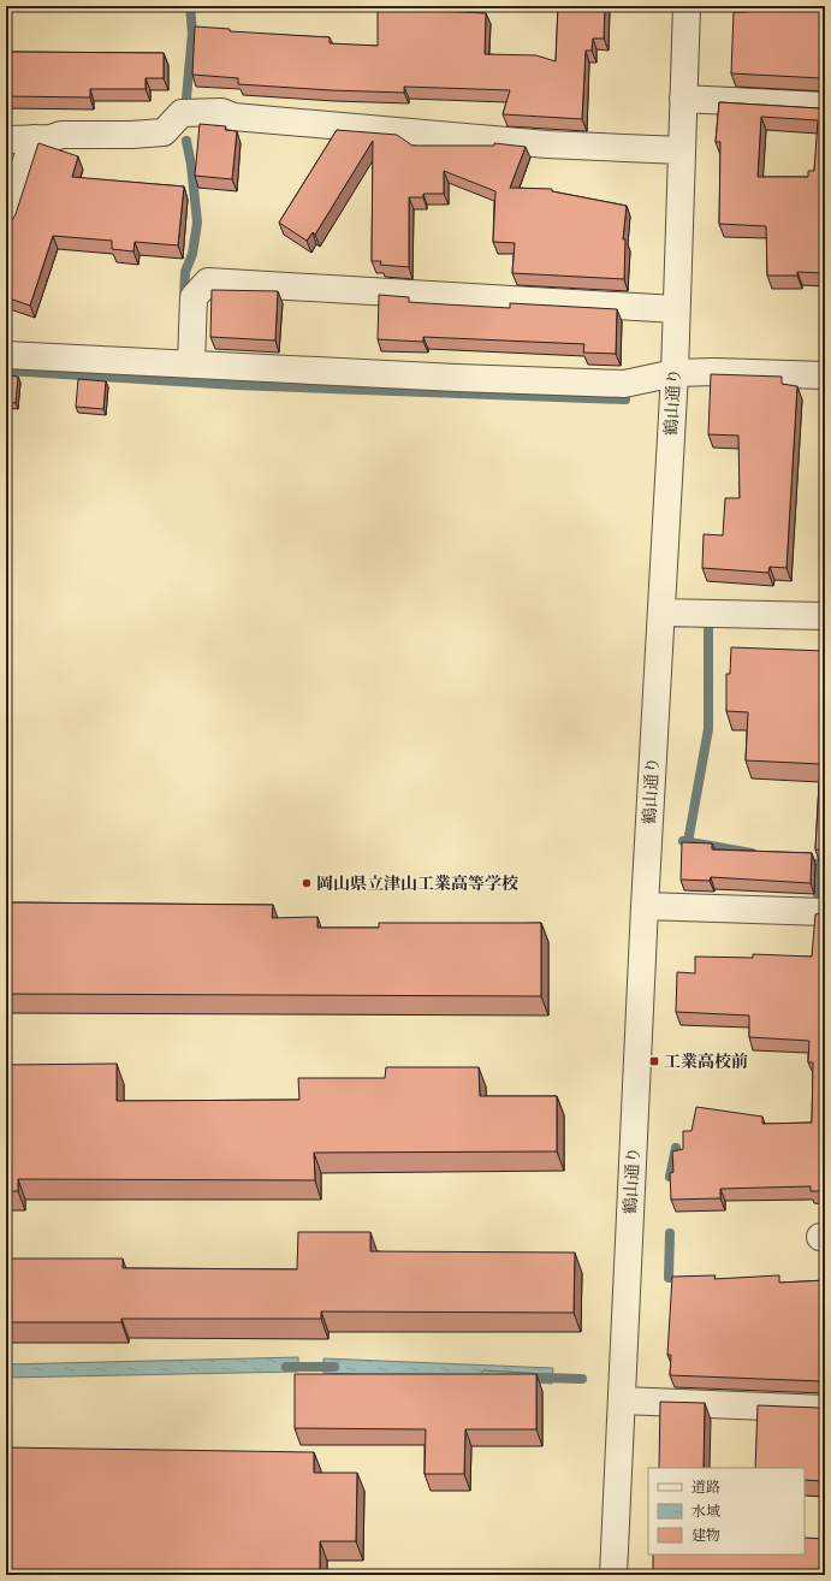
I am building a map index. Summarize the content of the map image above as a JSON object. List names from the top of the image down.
{
  "streets": {
    "street": ["鶴山通り"]
  },
  "places": {
    "other": ["岡山県立津山工業高等学校"],
    "transit": ["工業高校前"]
  },
  "legend": ["道路", "水域", "建物"]
}
